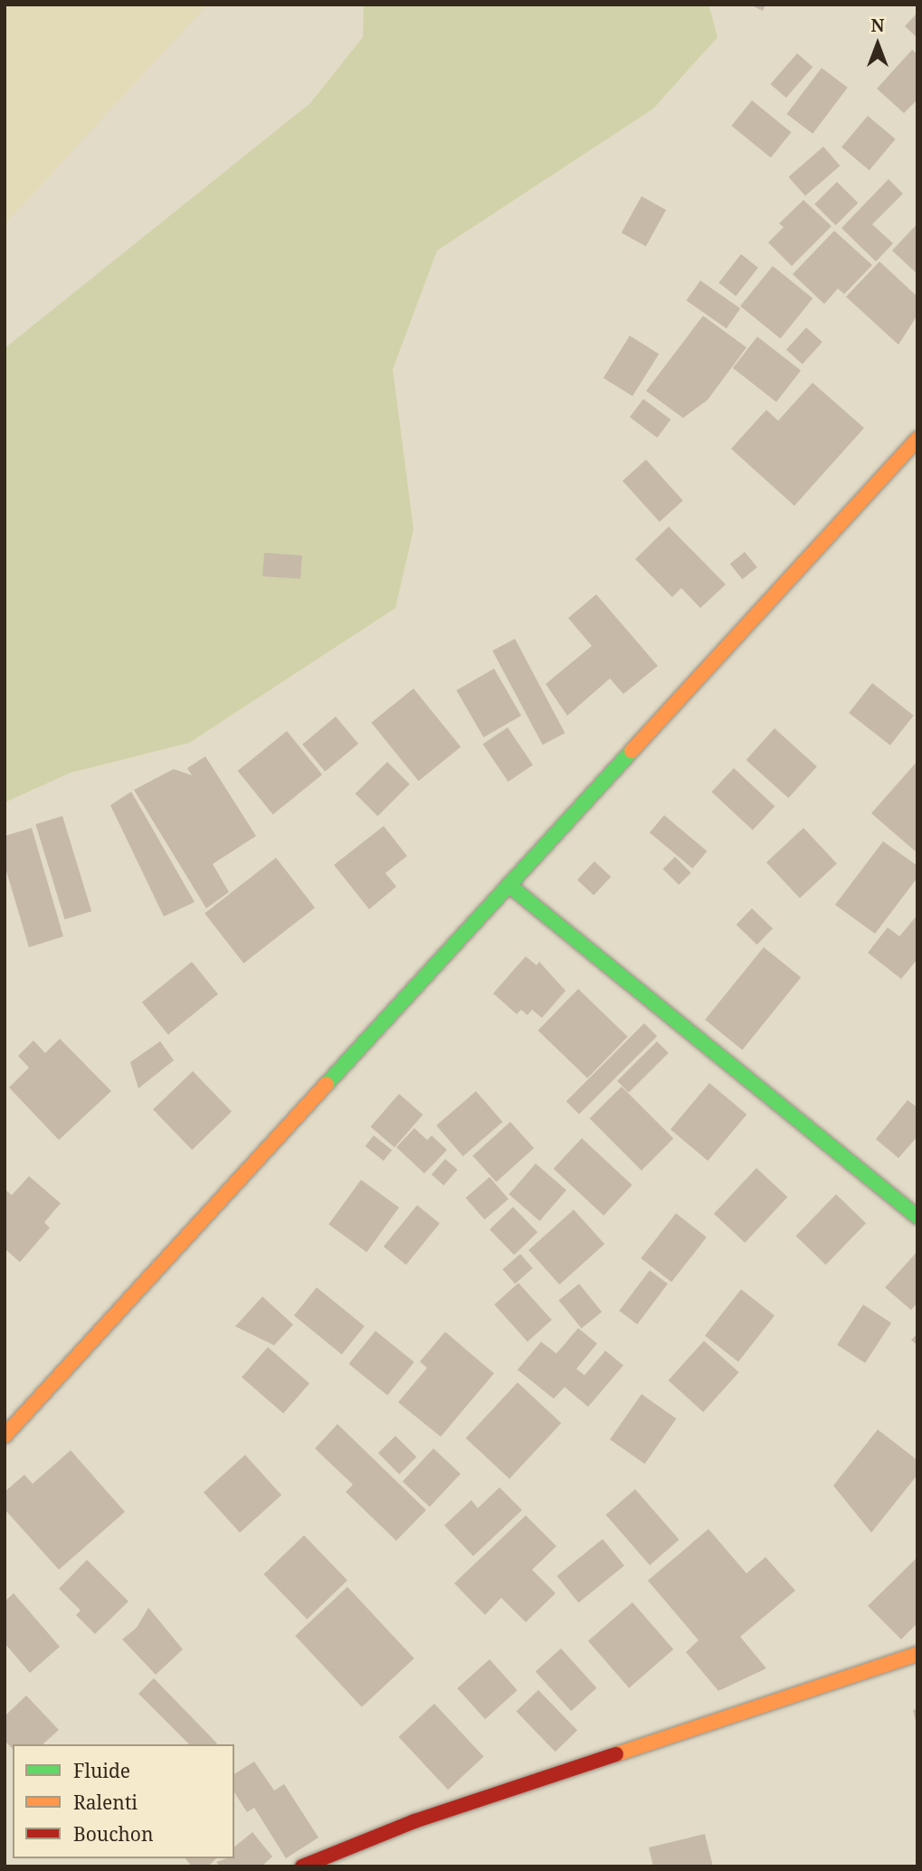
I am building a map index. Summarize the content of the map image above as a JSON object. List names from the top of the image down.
{
  "legend": ["Fluide", "Ralenti", "Bouchon"],
  "north": "top"
}
